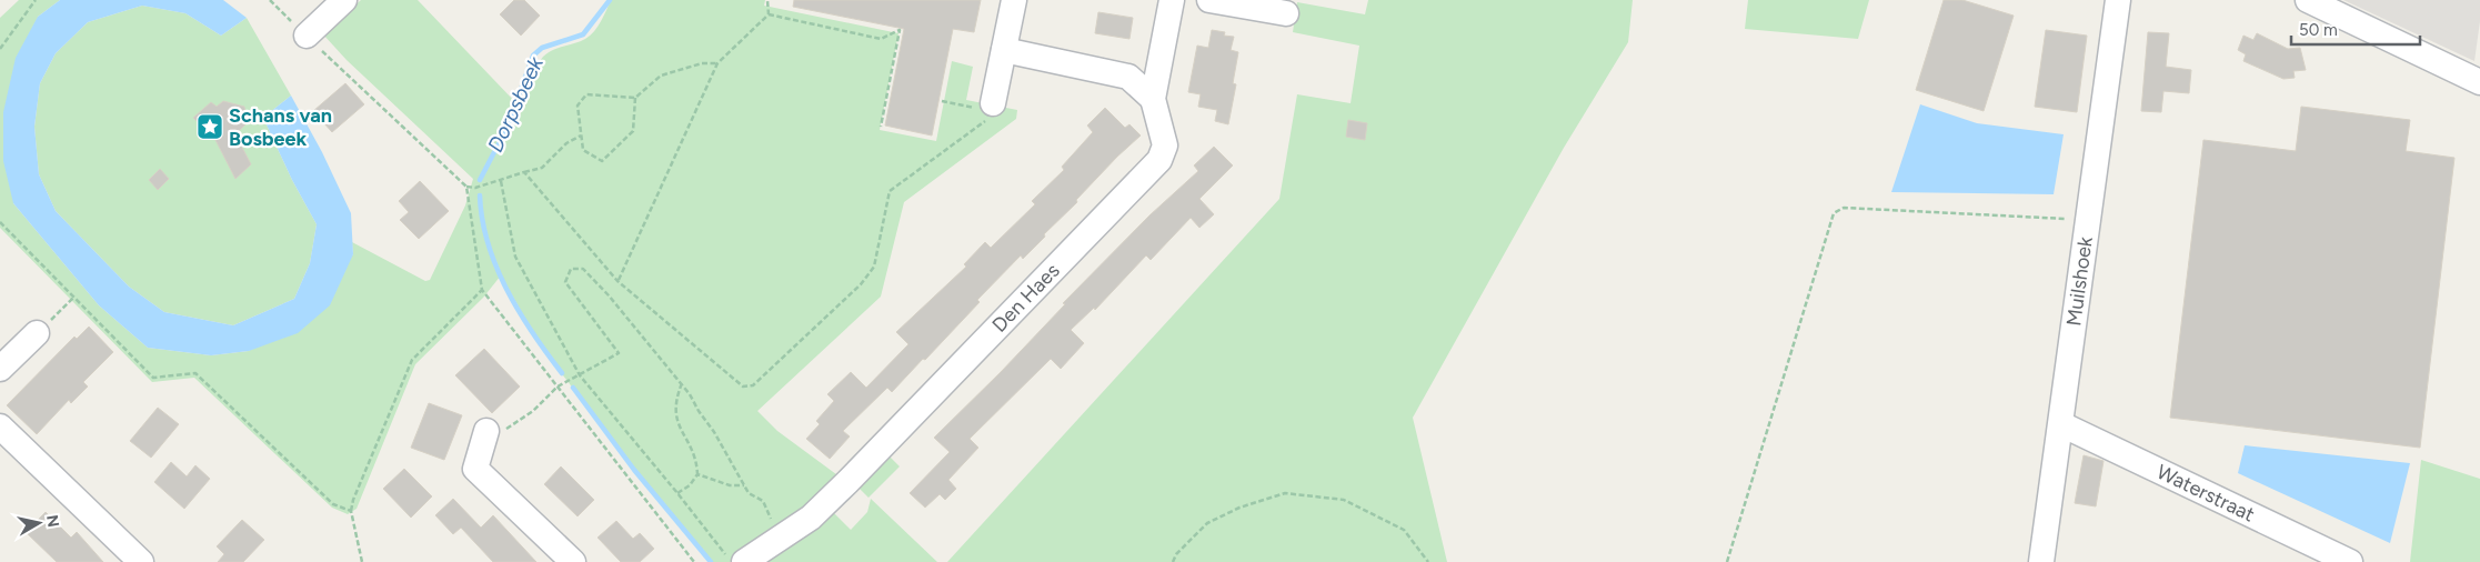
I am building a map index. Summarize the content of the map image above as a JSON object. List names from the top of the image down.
{
  "streets": {
    "street": ["Muilshoek", "Den Haes", "Waterstraat"]
  },
  "crossings": [
    ["Muilshoek", "Waterstraat"]
  ],
  "water": ["Dorpsbeek"],
  "places": {
    "place": ["Schans van Bosbeek"]
  },
  "scale_bar": "50 m",
  "north": "right"
}
